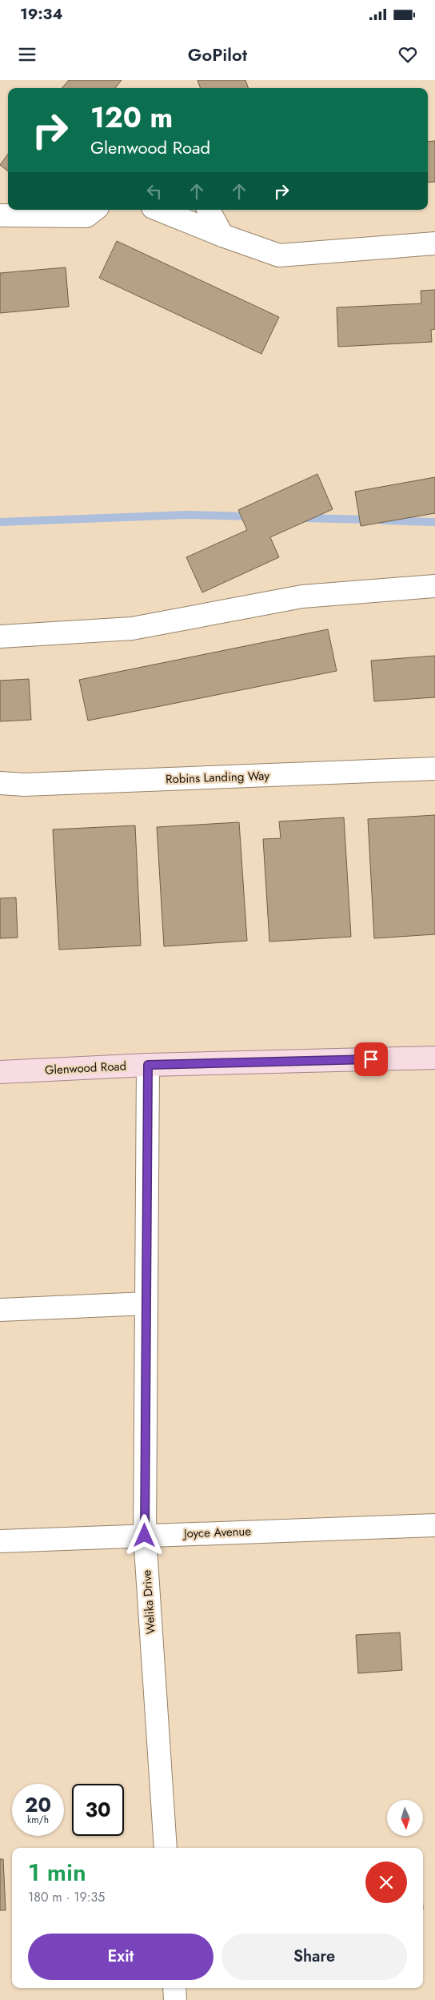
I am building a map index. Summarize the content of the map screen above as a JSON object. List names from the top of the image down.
{
  "streets": {
    "main road": ["Glenwood Road"],
    "street": ["Robins Landing Way", "Joyce Avenue", "Welika Drive"]
  },
  "crossings": [
    ["Glenwood Road", "Welika Drive"],
    ["Joyce Avenue", "Welika Drive"]
  ],
  "north": "bottom",
  "page": {
    "status": "19:34",
    "header": "GoPilot",
    "turn": ["120 m", "Glenwood Road"],
    "speed": "20 km/h",
    "limit": "30",
    "heading": ["1 min", "180 m · 19:35"],
    "buttons": ["Exit", "Share"]
  }
}
